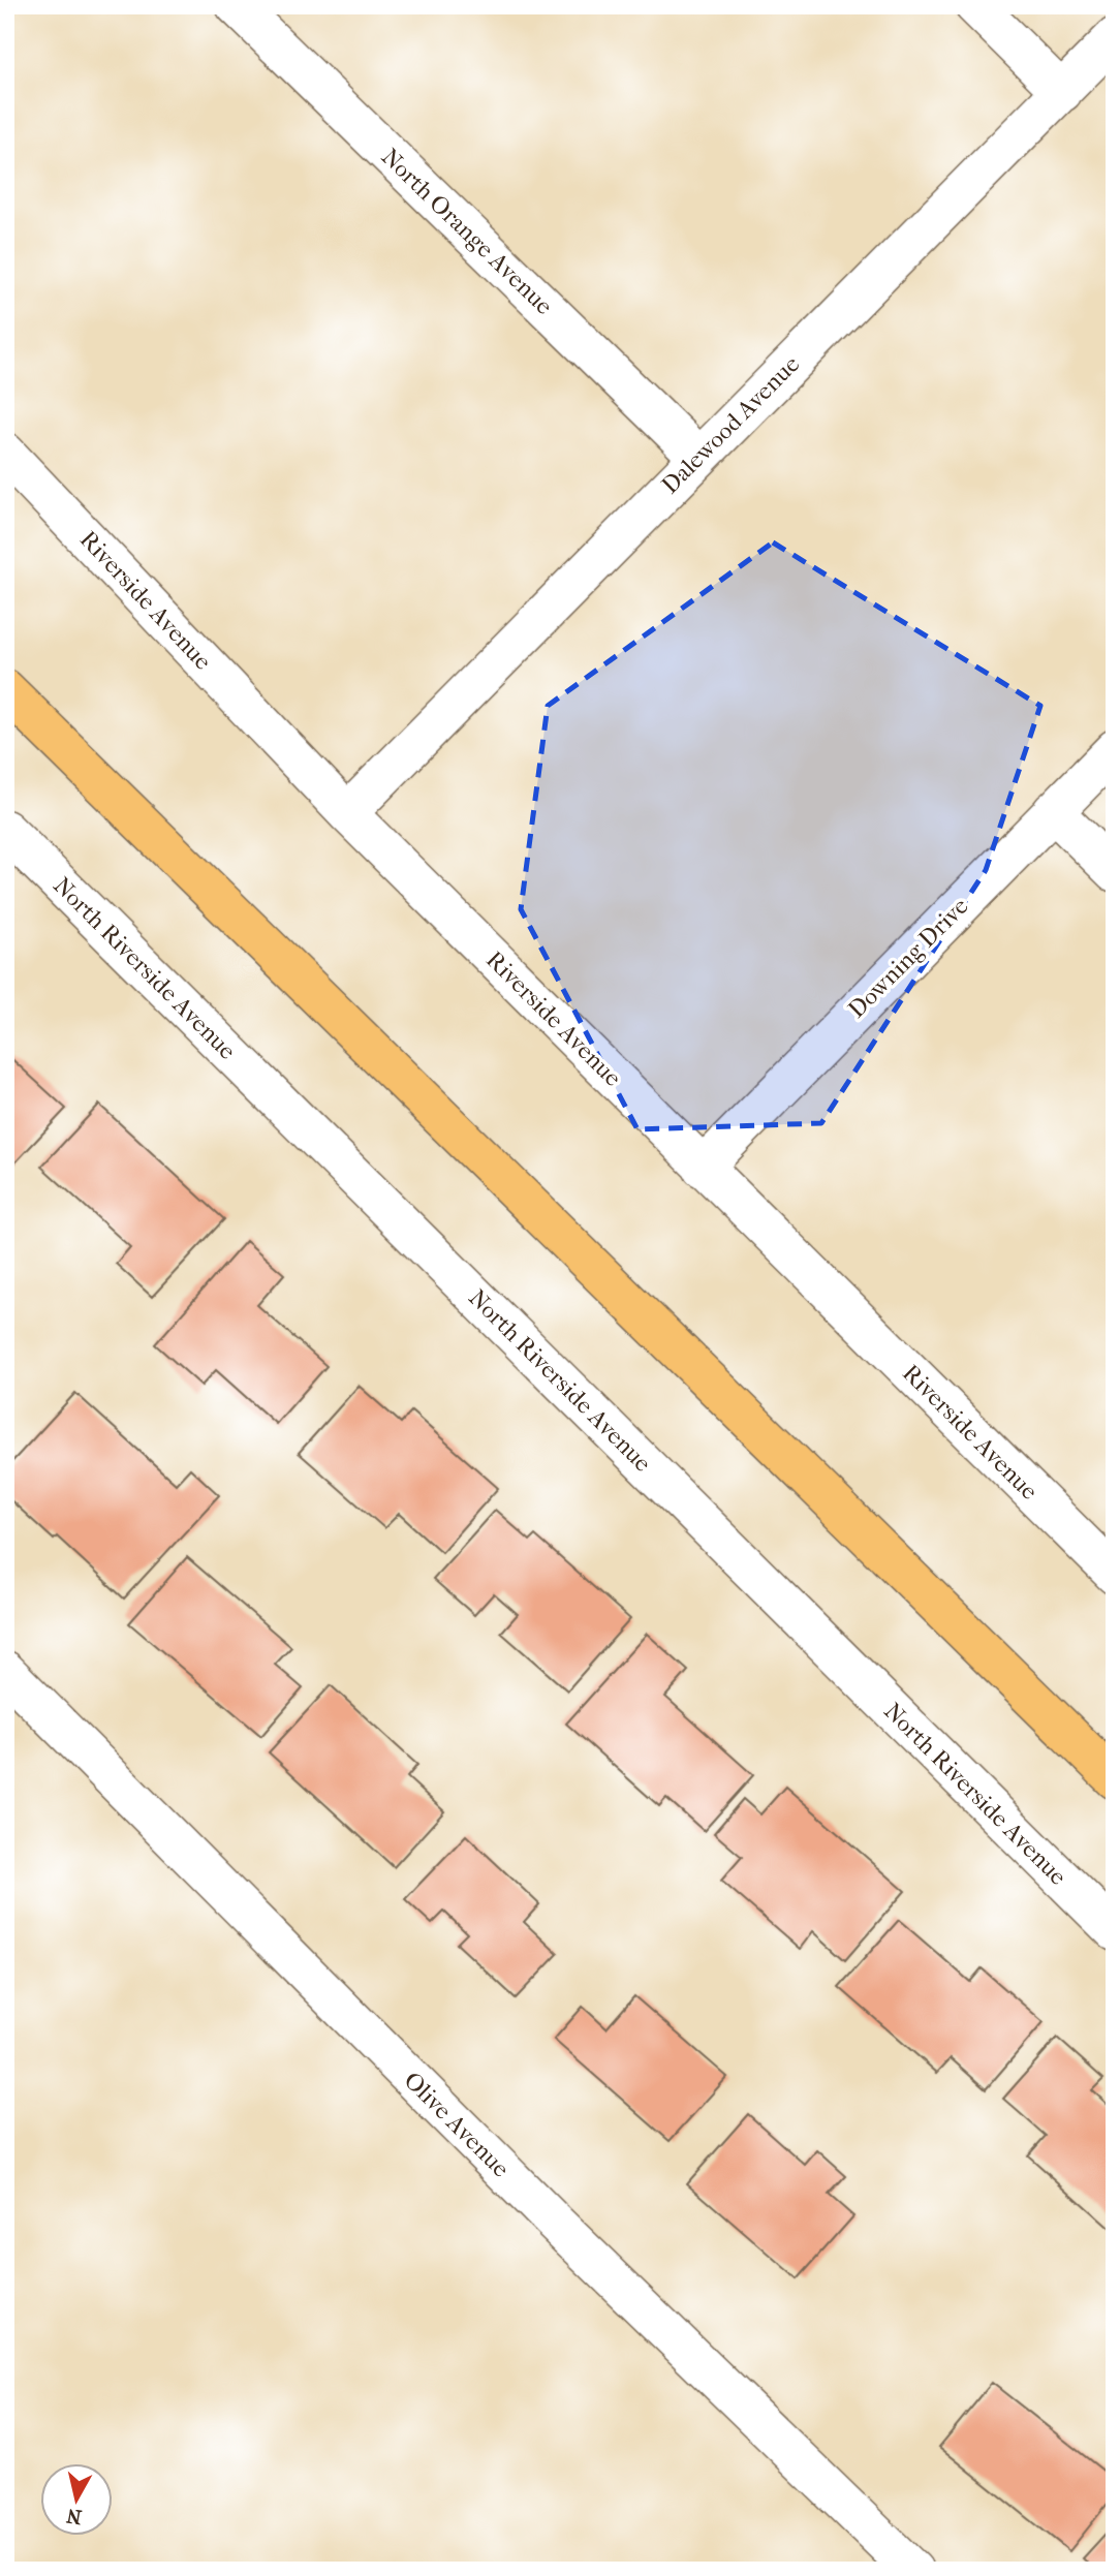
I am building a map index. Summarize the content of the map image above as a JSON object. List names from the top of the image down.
{
  "streets": {
    "street": [
      "North Orange Avenue",
      "Dalewood Avenue",
      "Riverside Avenue",
      "Downing Drive",
      "North Riverside Avenue",
      "Olive Avenue"
    ]
  },
  "crossings": [
    ["North Orange Avenue", "Dalewood Avenue"],
    ["Dalewood Avenue", "Riverside Avenue"],
    ["Riverside Avenue", "Downing Drive"]
  ],
  "north": "bottom"
}
